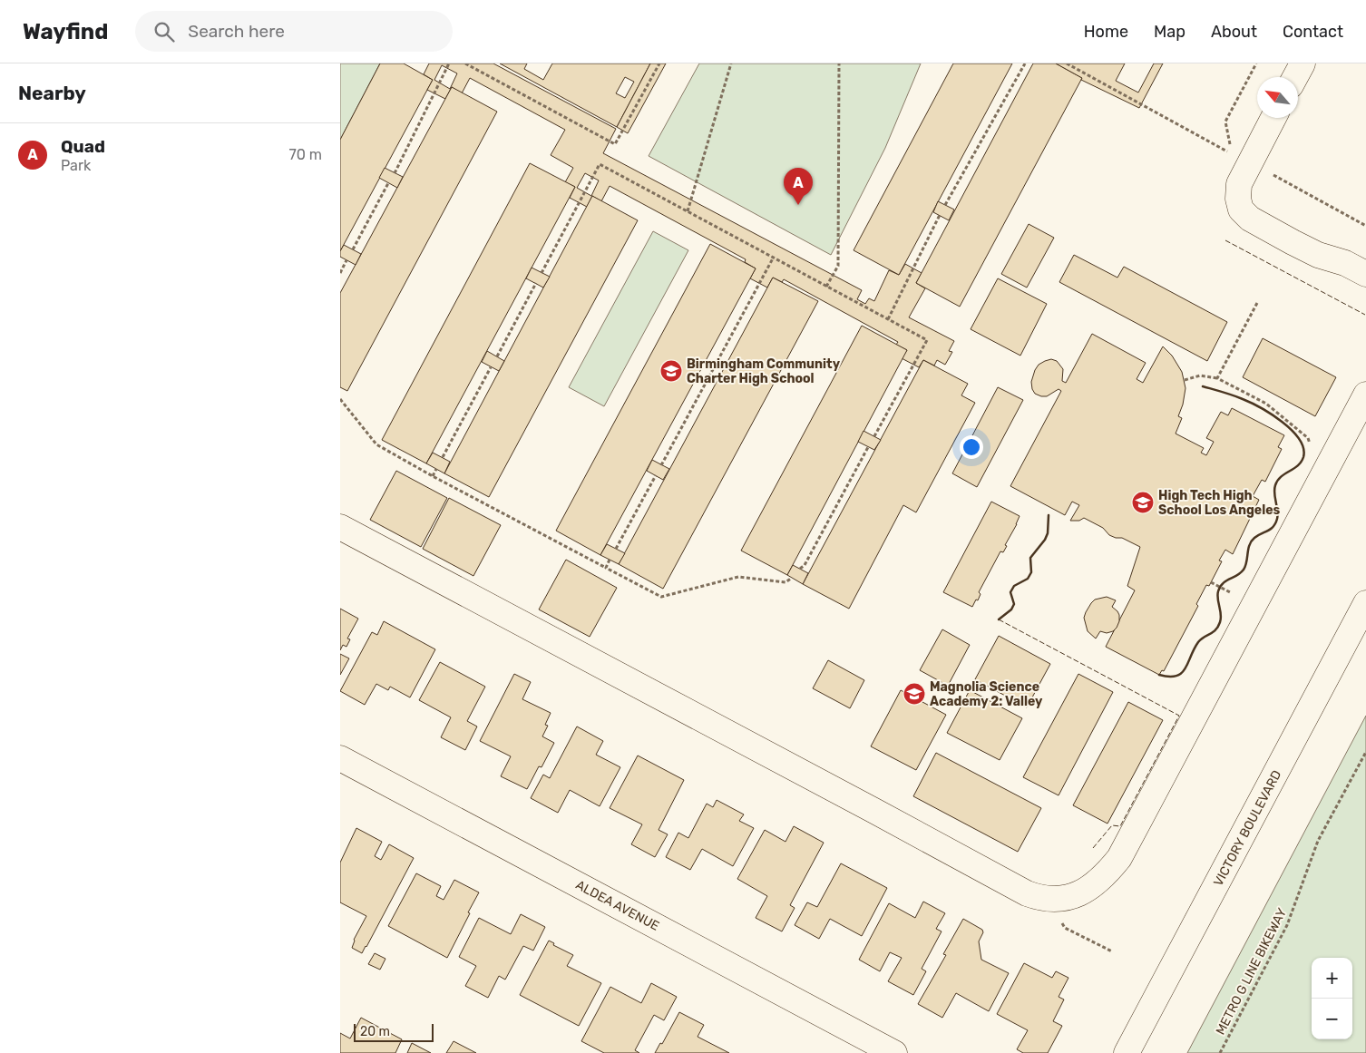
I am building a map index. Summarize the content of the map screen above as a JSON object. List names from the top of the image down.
{
  "streets": {
    "street": ["VICTORY BOULEVARD", "ALDEA AVENUE"],
    "path": ["METRO G LINE BIKEWAY"]
  },
  "places": {
    "school or university": ["Birmingham Community Charter High School", "High Tech High School Los Angeles", "Magnolia Science Academy 2: Valley"]
  },
  "scale_bar": "20 m",
  "north": "top left",
  "page": {
    "header": "Wayfind",
    "search": "Search here",
    "nav": [
      "Home",
      "Map",
      "About",
      "Contact"
    ],
    "heading": "Nearby",
    "list": [
      {
        "mark": "A",
        "name": "Quad",
        "note": "Park",
        "value": "70 m"
      }
    ],
    "pins": "A",
    "map_buttons": ["+", "−"],
    "scale": "20 m"
  }
}
